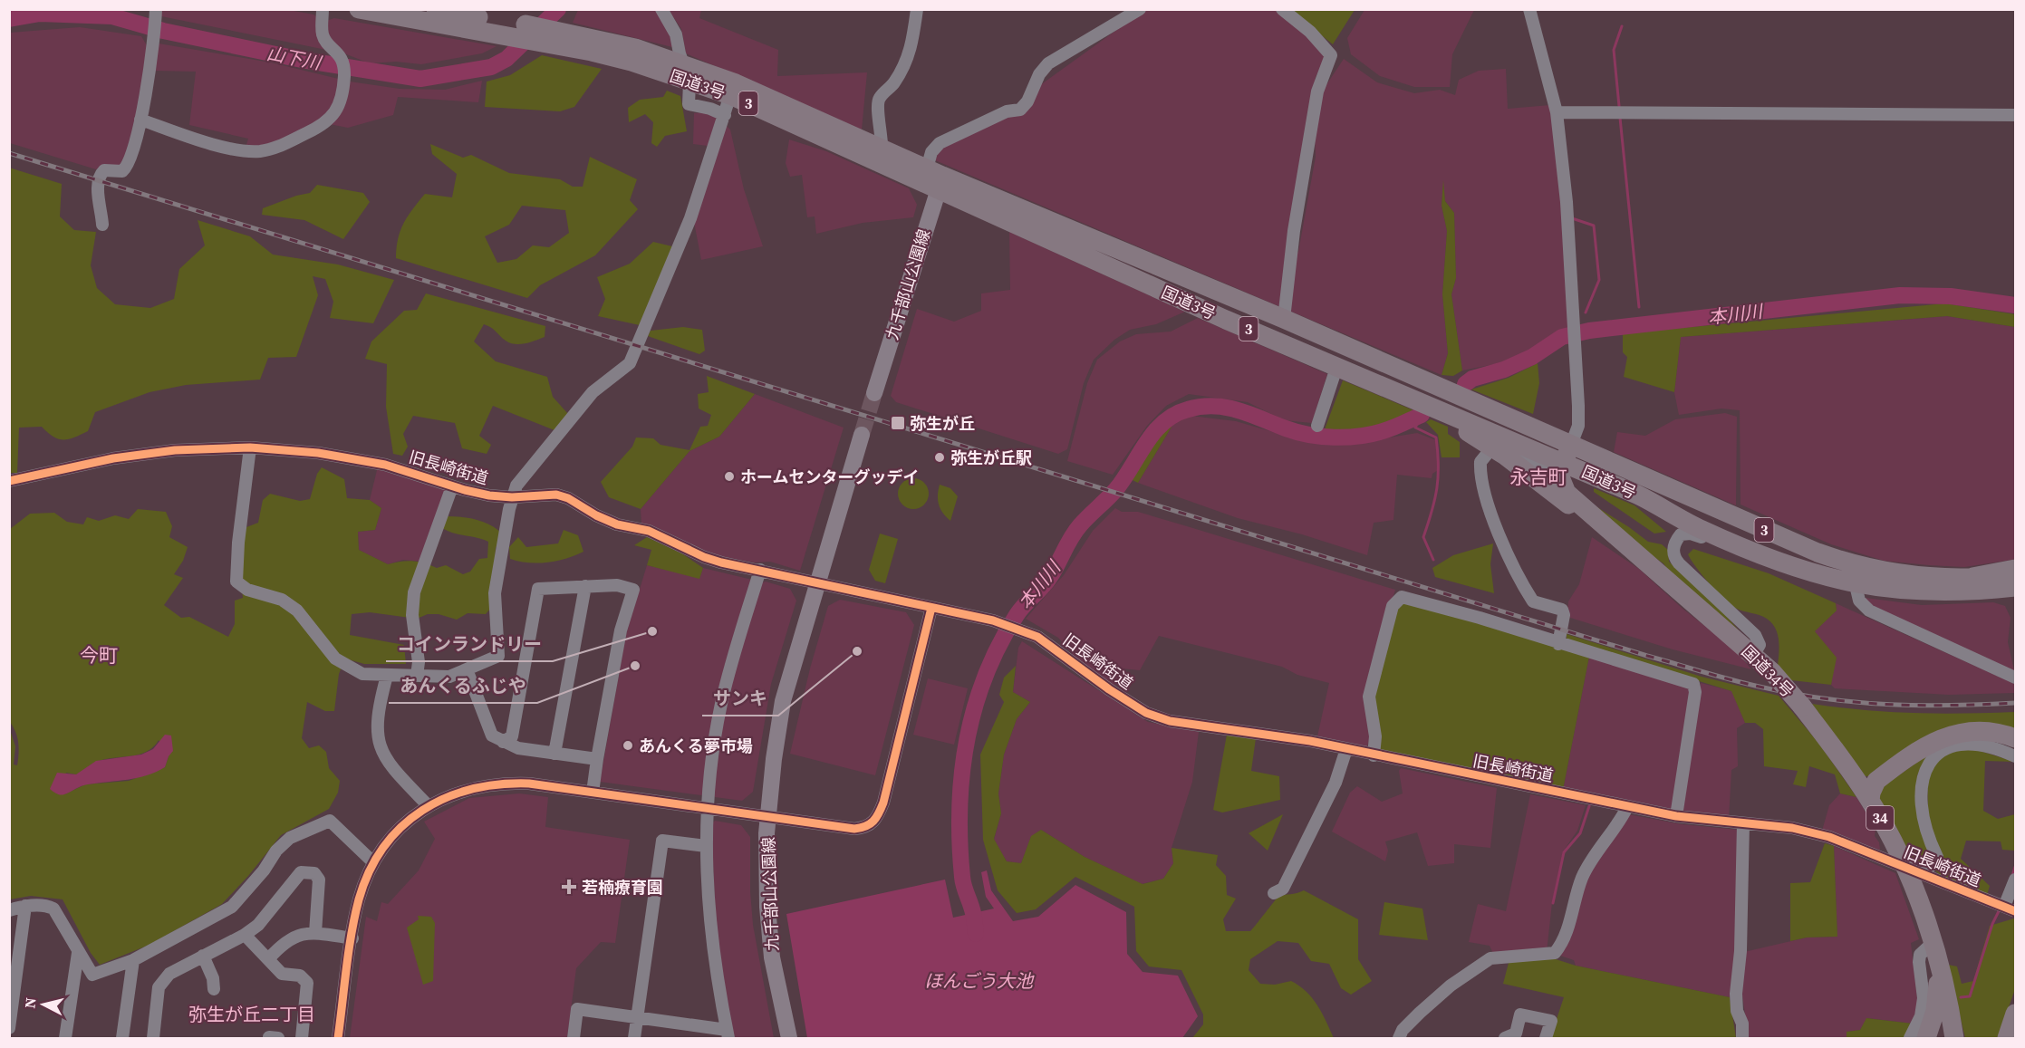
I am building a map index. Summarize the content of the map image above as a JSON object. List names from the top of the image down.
{
  "streets": {
    "highway": [
      "国道3号",
      "3",
      "国道34号",
      "34"
    ],
    "main road": ["九千部山公園線"],
    "street": ["旧長崎街道"]
  },
  "crossings": [
    ["国道3号", "九千部山公園線"],
    ["国道3号", "国道34号"],
    ["国道3号", "34"],
    ["九千部山公園線", "旧長崎街道"],
    ["旧長崎街道", "国道34号"],
    ["国道34号", "34"]
  ],
  "districts": ["永吉町", "今町", "弥生が丘二丁目"],
  "water": ["山下川", "本川川", "ほんごう大池"],
  "places": {
    "transit": ["弥生が丘"],
    "other": [
      "弥生が丘駅",
      "ホームセンターグッデイ",
      "コインランドリー",
      "サンキ",
      "あんくるふじや",
      "あんくる夢市場"
    ],
    "health": ["若楠療育園"]
  },
  "north": "left"
}
